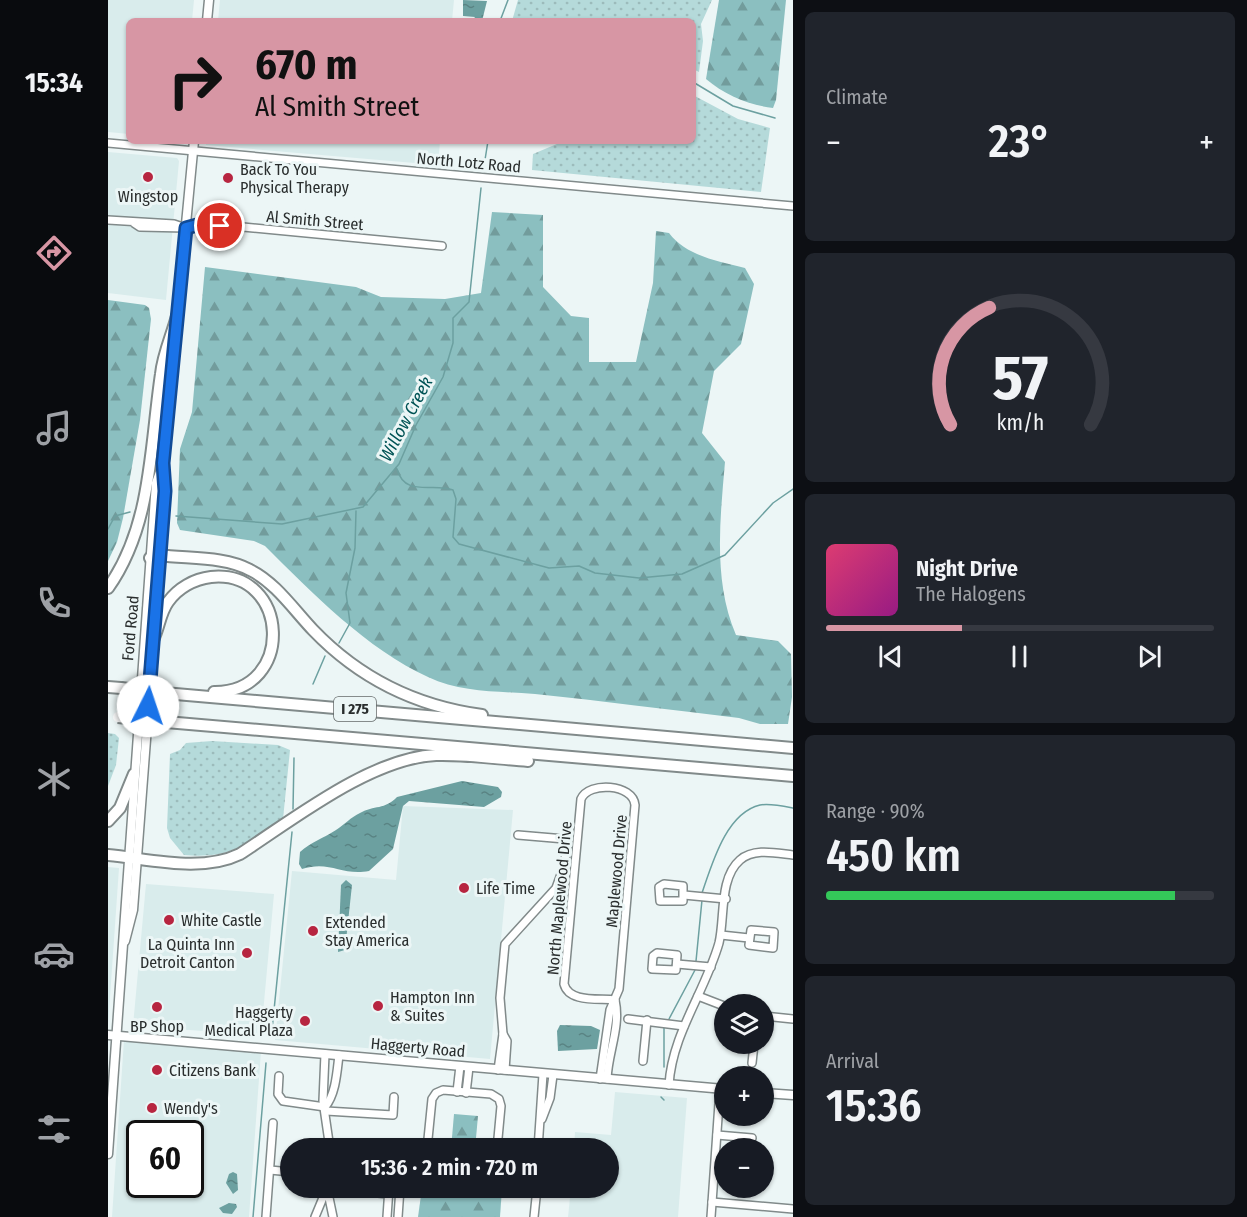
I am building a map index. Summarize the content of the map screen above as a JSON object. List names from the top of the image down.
{
  "streets": {
    "highway": ["I 275"],
    "main road": ["Ford Road", "Haggerty Road"],
    "street": [
      "North Lotz Road",
      "Al Smith Street",
      "Maplewood Drive",
      "North Maplewood Drive"
    ]
  },
  "crossings": [
    ["North Lotz Road", "Ford Road"],
    ["Al Smith Street", "Ford Road"],
    ["Ford Road", "Haggerty Road"],
    ["Maplewood Drive", "North Maplewood Drive"],
    ["Maplewood Drive", "Haggerty Road"]
  ],
  "water": ["Willow Creek"],
  "places": [
    "Wingstop",
    "Back To You Physical Therapy",
    "Life Time",
    "White Castle",
    "Extended Stay America",
    "La Quinta Inn Detroit Canton",
    "Hampton Inn & Suites",
    "BP Shop",
    "Haggerty Medical Plaza",
    "Citizens Bank",
    "Wendy's"
  ],
  "page": {
    "tabs": "15:34",
    "tile": [
      "Climate",
      ["Range · 90%", "450 km"],
      ["Arrival", "15:36"]
    ],
    "turn": ["670 m", "Al Smith Street"],
    "heat": ["−", "23°", "+"],
    "song": ["Night Drive", "The Halogens"],
    "map_buttons": ["+", "−"],
    "limit": "60",
    "trip": "15:36 · 2 min · 720 m",
    "gauge": ["57", "km/h"]
  }
}
